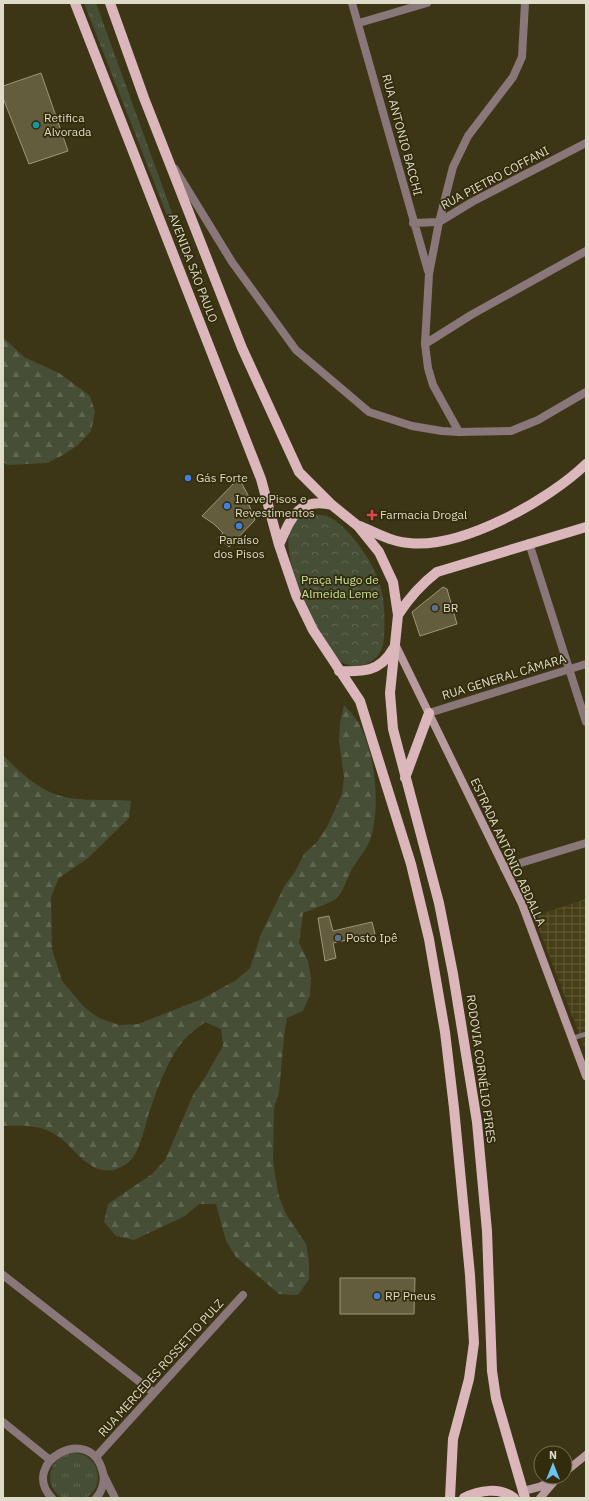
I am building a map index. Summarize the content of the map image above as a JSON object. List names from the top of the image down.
{
  "streets": {
    "main road": ["AVENIDA SÃO PAULO", "RODOVIA CORNÉLIO PIRES"],
    "street": [
      "RUA ANTONIO BACCHI",
      "RUA PIETRO COFFANI",
      "RUA GENERAL CÂMARA",
      "ESTRADA ANTÔNIO ABDALLA",
      "RUA MERCEDES ROSSETTO PULZ"
    ]
  },
  "crossings": [
    ["RUA ANTONIO BACCHI", "RUA PIETRO COFFANI"],
    ["RUA GENERAL CÂMARA", "ESTRADA ANTÔNIO ABDALLA"],
    ["ESTRADA ANTÔNIO ABDALLA", "RODOVIA CORNÉLIO PIRES"]
  ],
  "parks": ["Praça Hugo de Almeida Leme"],
  "places": {
    "other": [
      "Retifica Alvorada",
      "Gás Forte",
      "Inove Pisos e Revestimentos",
      "Paraíso dos Pisos",
      "BR",
      "Posto Ipê",
      "RP Pneus"
    ],
    "health": ["Farmacia Drogal"]
  },
  "north": "top"
}
